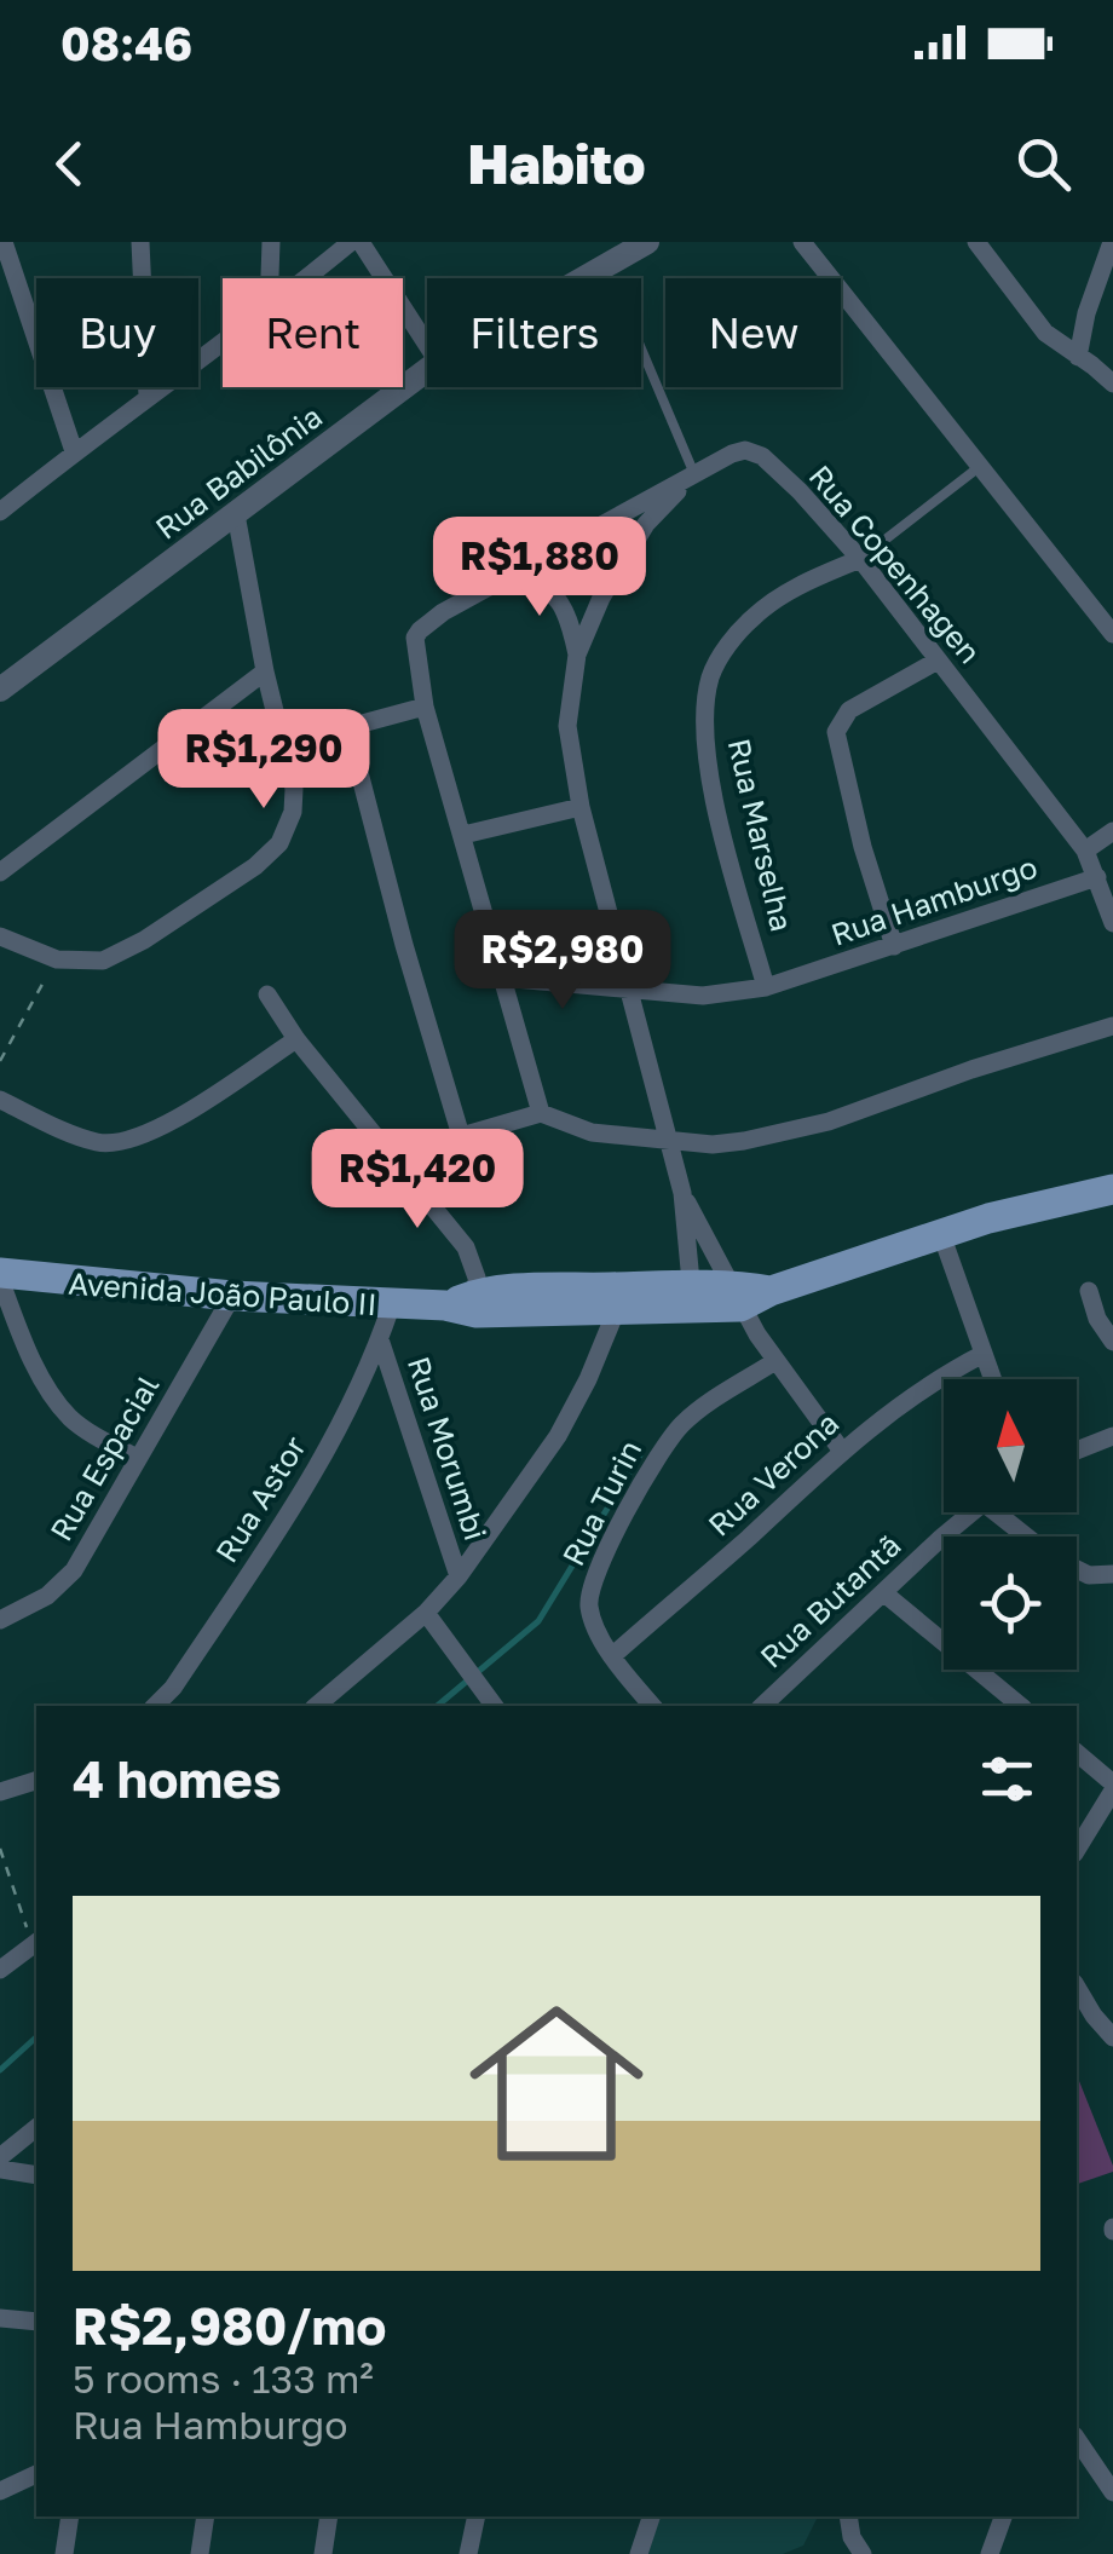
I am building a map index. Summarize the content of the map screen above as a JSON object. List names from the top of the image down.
{
  "streets": {
    "main road": ["Avenida João Paulo II"],
    "street": [
      "Rua Babilônia",
      "Rua Copenhagen",
      "Rua Marselha",
      "Rua Hamburgo",
      "Rua Morumbi",
      "Rua Espacial",
      "Rua Verona",
      "Rua Astor",
      "Rua Turin",
      "Rua Butantã"
    ]
  },
  "crossings": [
    ["Rua Copenhagen", "Rua Marselha"],
    ["Rua Copenhagen", "Rua Hamburgo"],
    ["Rua Marselha", "Rua Hamburgo"],
    ["Avenida João Paulo II", "Rua Espacial"],
    ["Avenida João Paulo II", "Rua Astor"],
    ["Rua Morumbi", "Rua Astor"],
    ["Rua Verona", "Rua Turin"]
  ],
  "north": "top",
  "page": {
    "status": "08:46",
    "header": "Habito",
    "chip": [
      "Buy",
      "Rent",
      "Filters",
      "New"
    ],
    "price": [
      "R$1,880",
      "R$1,290",
      "R$2,980",
      "R$1,420"
    ],
    "heading": "4 homes",
    "list": [
      {
        "name": "R$2,980/mo",
        "note": "5 rooms · 133 m² · Rua Hamburgo"
      }
    ]
  }
}
